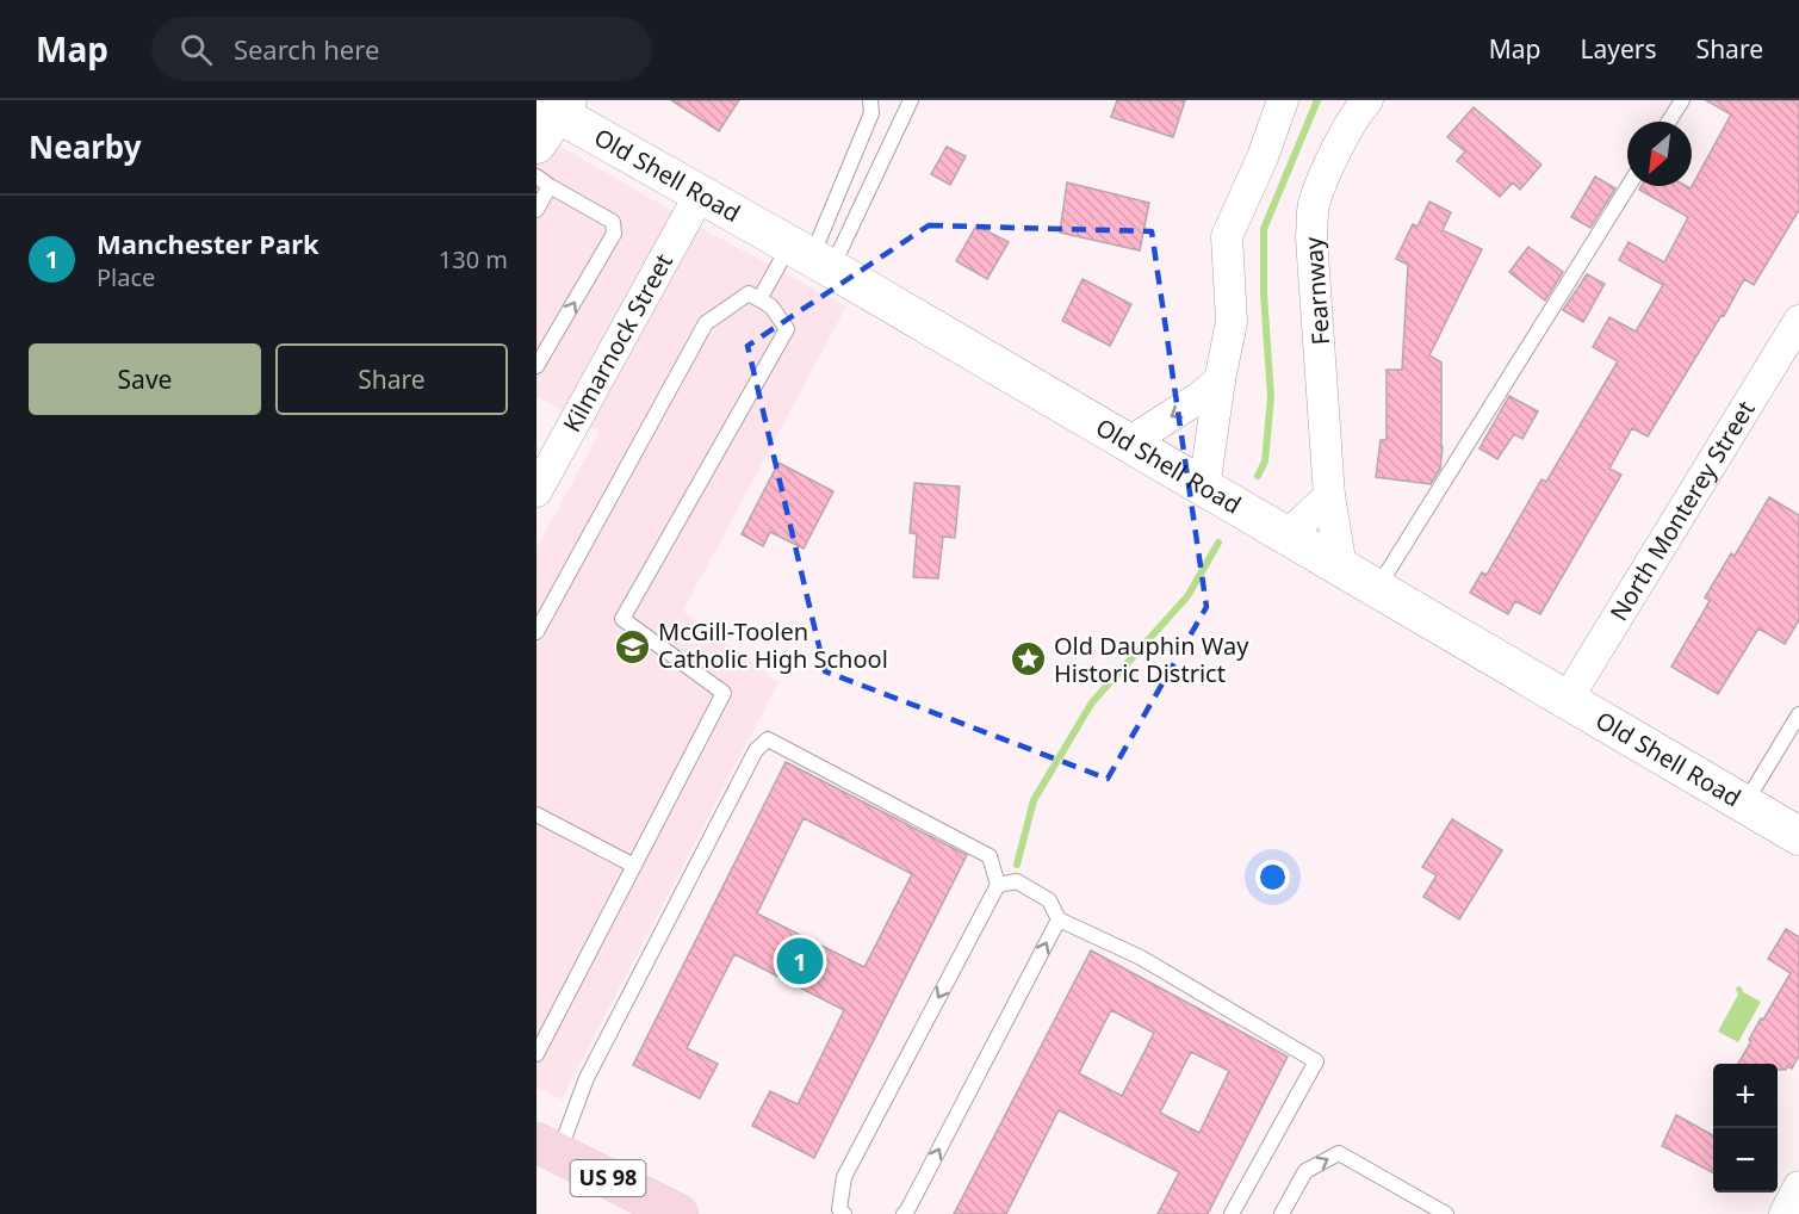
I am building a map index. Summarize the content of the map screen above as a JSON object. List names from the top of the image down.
{
  "streets": {
    "main road": ["US 98"],
    "street": [
      "Old Shell Road",
      "Fearnway",
      "Kilmarnock Street",
      "North Monterey Street"
    ]
  },
  "crossings": [
    ["Old Shell Road", "Fearnway"],
    ["Old Shell Road", "Kilmarnock Street"],
    ["Old Shell Road", "North Monterey Street"]
  ],
  "places": {
    "school or university": ["McGill-Toolen Catholic High School"],
    "place": ["Old Dauphin Way Historic District"]
  },
  "north": "bottom left",
  "page": {
    "header": "Map",
    "search": "Search here",
    "nav": ["Map", "Layers", "Share"],
    "heading": "Nearby",
    "list": [
      {
        "mark": "1",
        "name": "Manchester Park",
        "note": "Place",
        "value": "130 m"
      }
    ],
    "buttons": ["Save", "Share"],
    "pins": "1",
    "map_buttons": ["+", "−"]
  }
}
